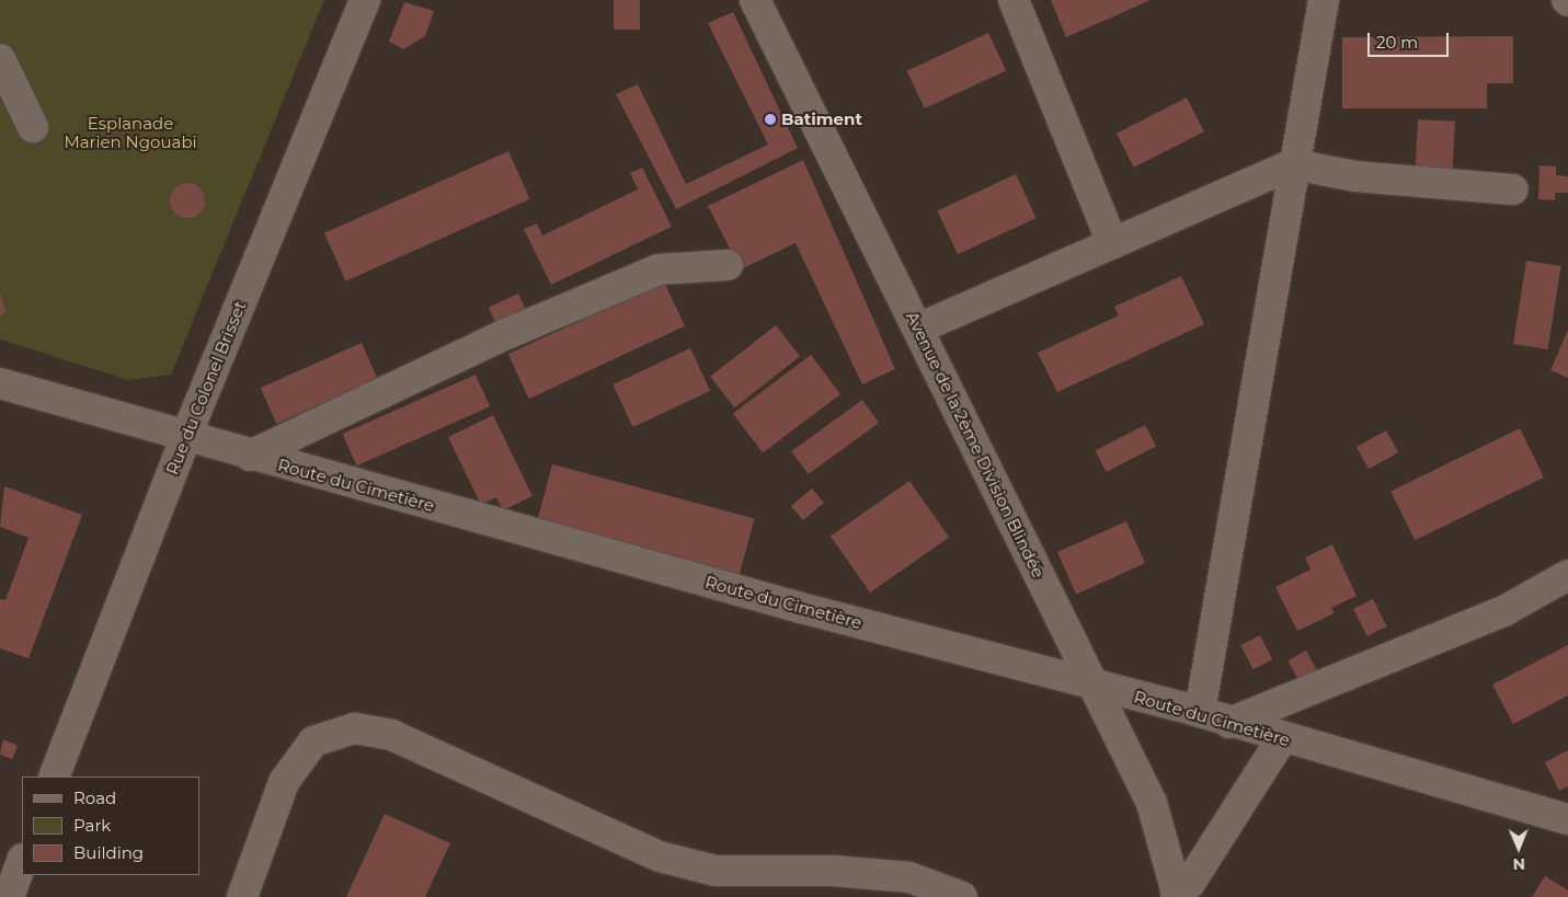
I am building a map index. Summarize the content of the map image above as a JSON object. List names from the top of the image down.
{
  "streets": {
    "street": ["Rue du Colonel Brisset", "Avenue de la 2ème Division Blindée", "Route du Cimetière"]
  },
  "crossings": [
    ["Rue du Colonel Brisset", "Route du Cimetière"],
    ["Avenue de la 2ème Division Blindée", "Route du Cimetière"]
  ],
  "parks": ["Esplanade Marien Ngouabi"],
  "places": ["Batiment"],
  "legend": ["Road", "Park", "Building"],
  "scale_bar": "20 m",
  "north": "bottom"
}
